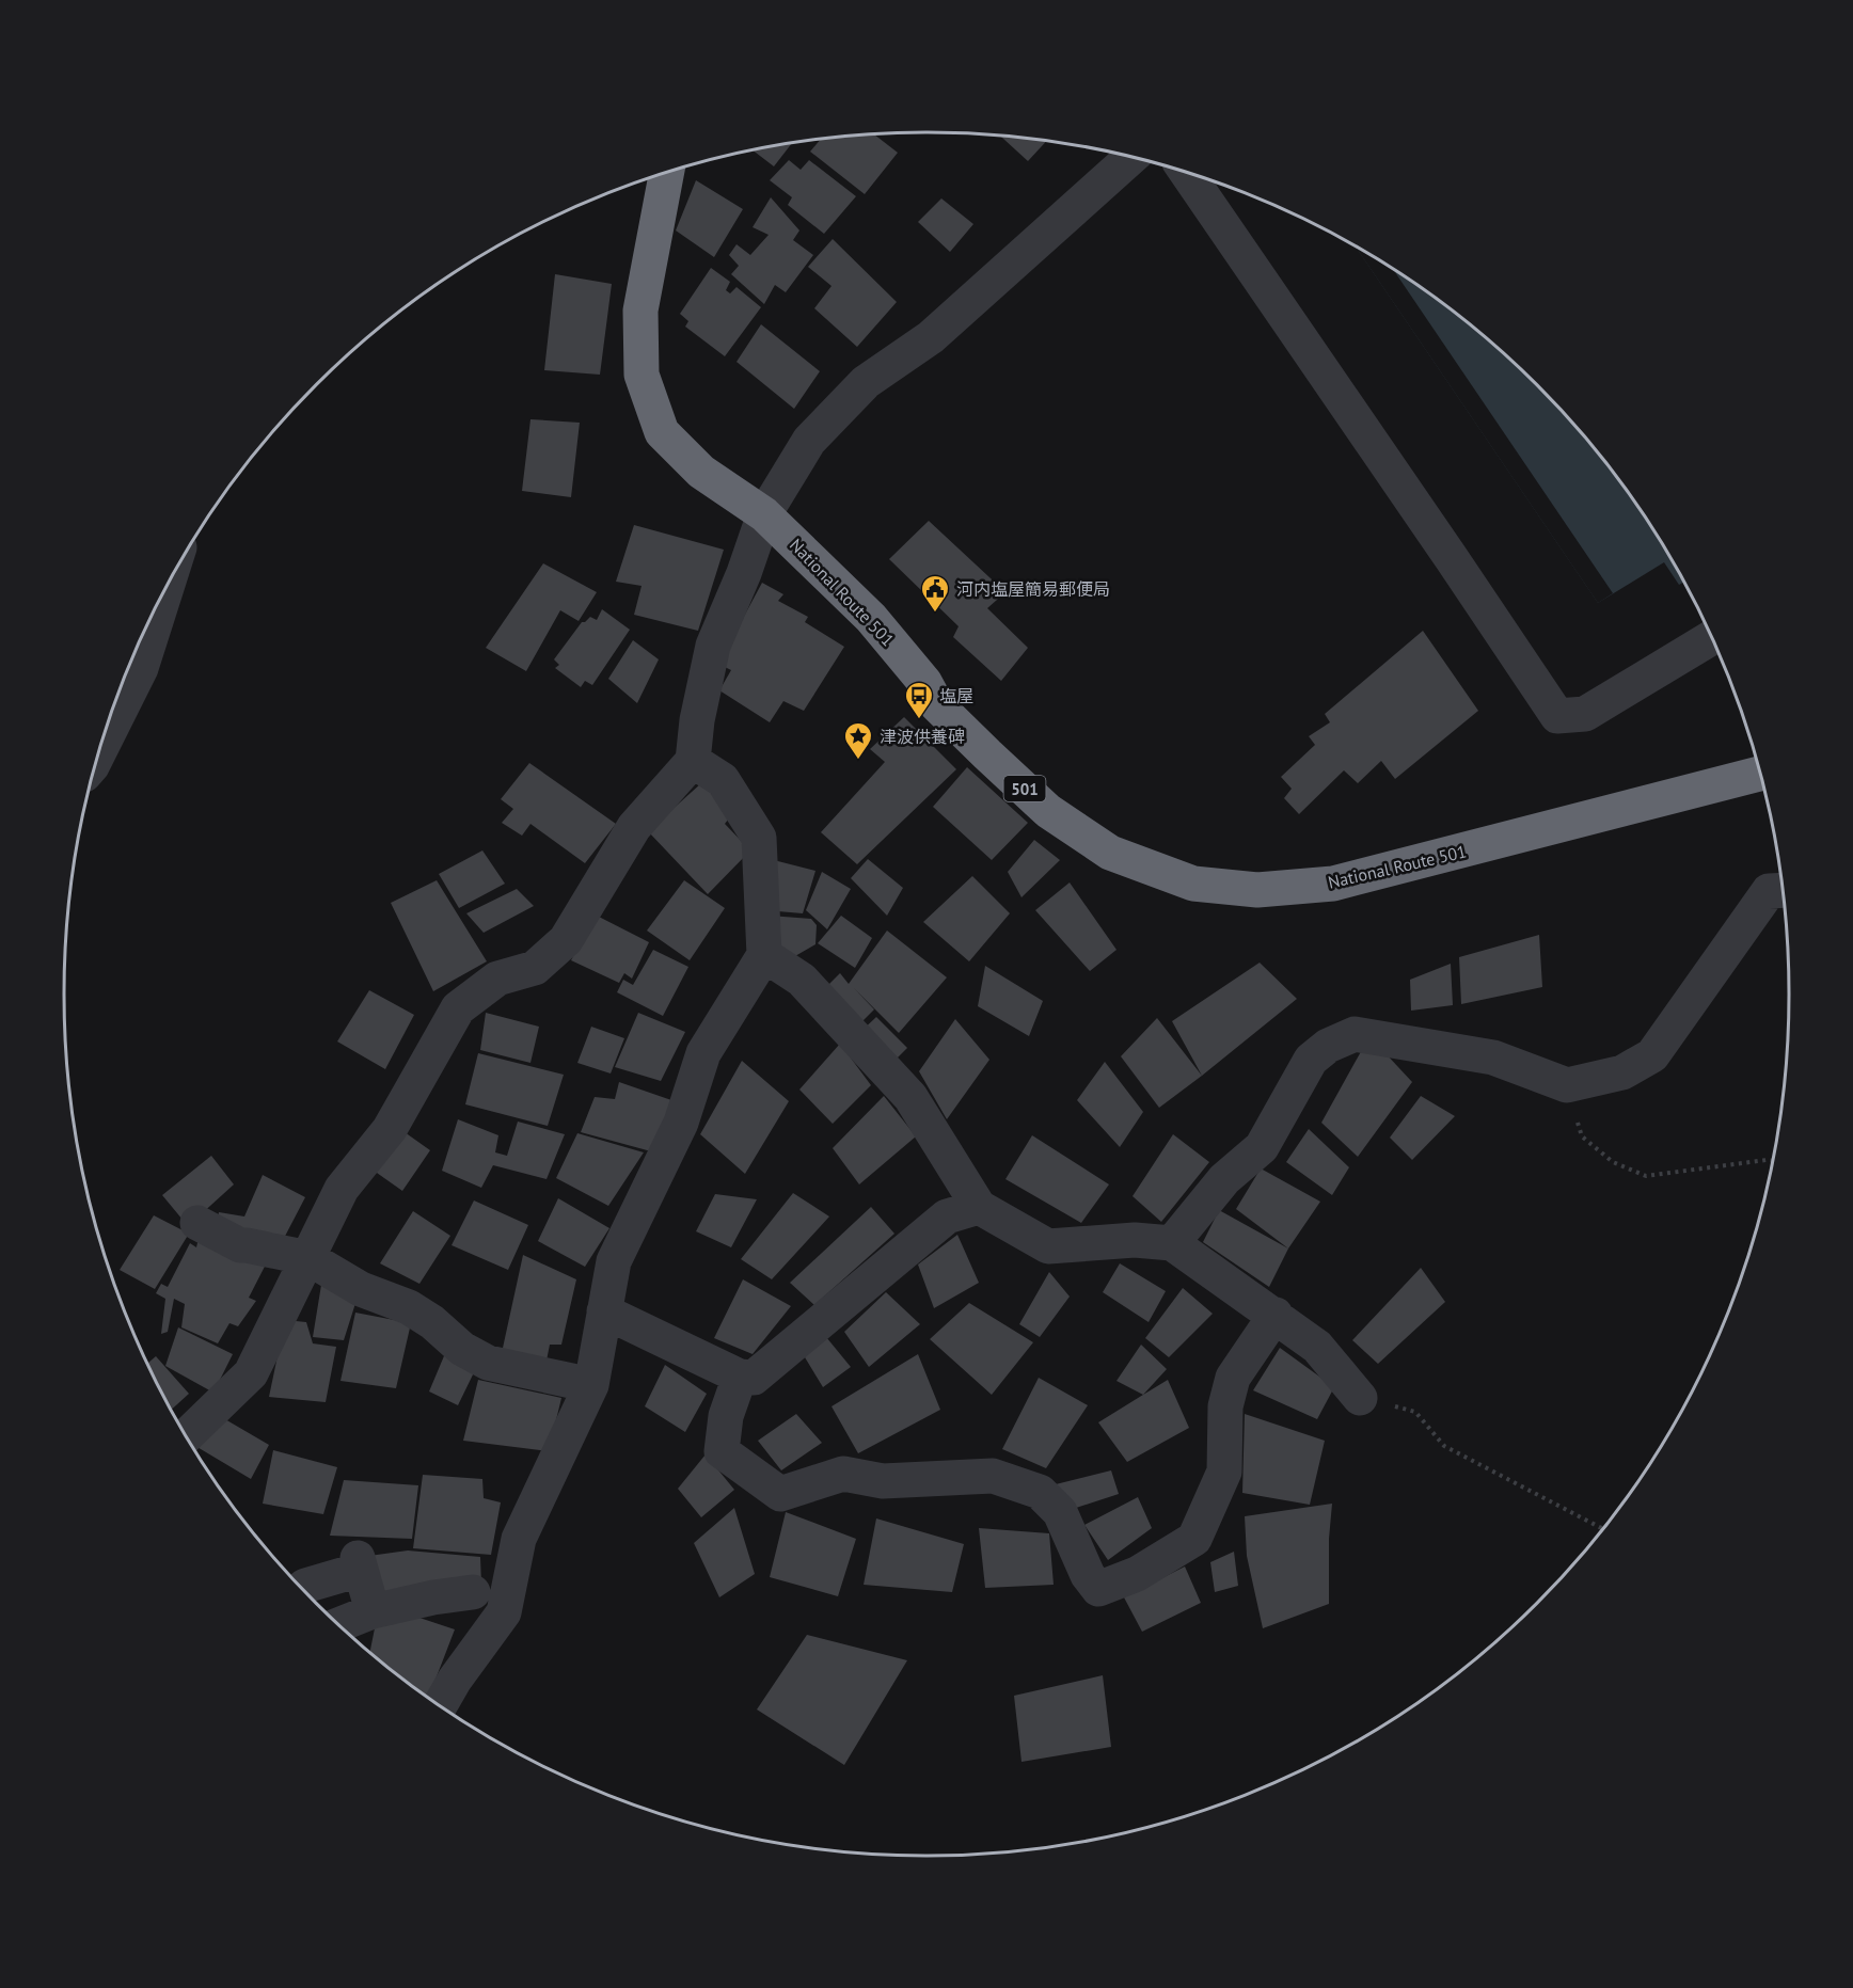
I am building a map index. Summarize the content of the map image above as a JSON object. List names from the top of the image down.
{
  "streets": {
    "highway": ["National Route 501", "501"]
  },
  "places": {
    "public building": ["河内塩屋簡易郵便局"],
    "bus stop": ["塩屋"],
    "place": ["津波供養碑"]
  }
}
